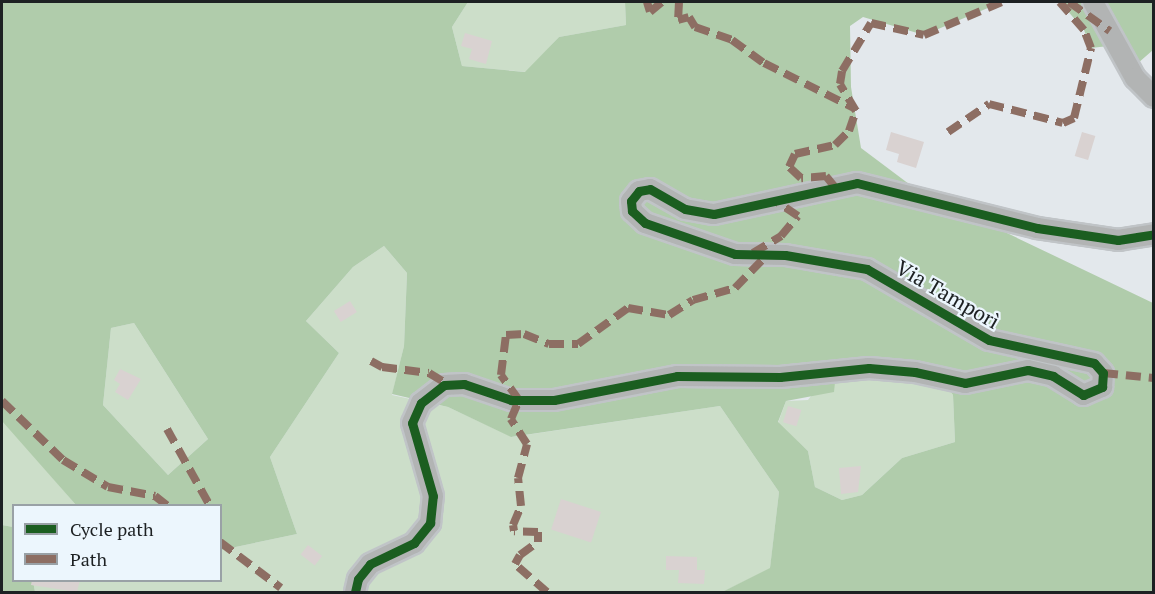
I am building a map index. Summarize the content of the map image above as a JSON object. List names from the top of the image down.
{
  "streets": {
    "street": ["Via Tamporì"]
  },
  "legend": ["Cycle path", "Path"]
}
